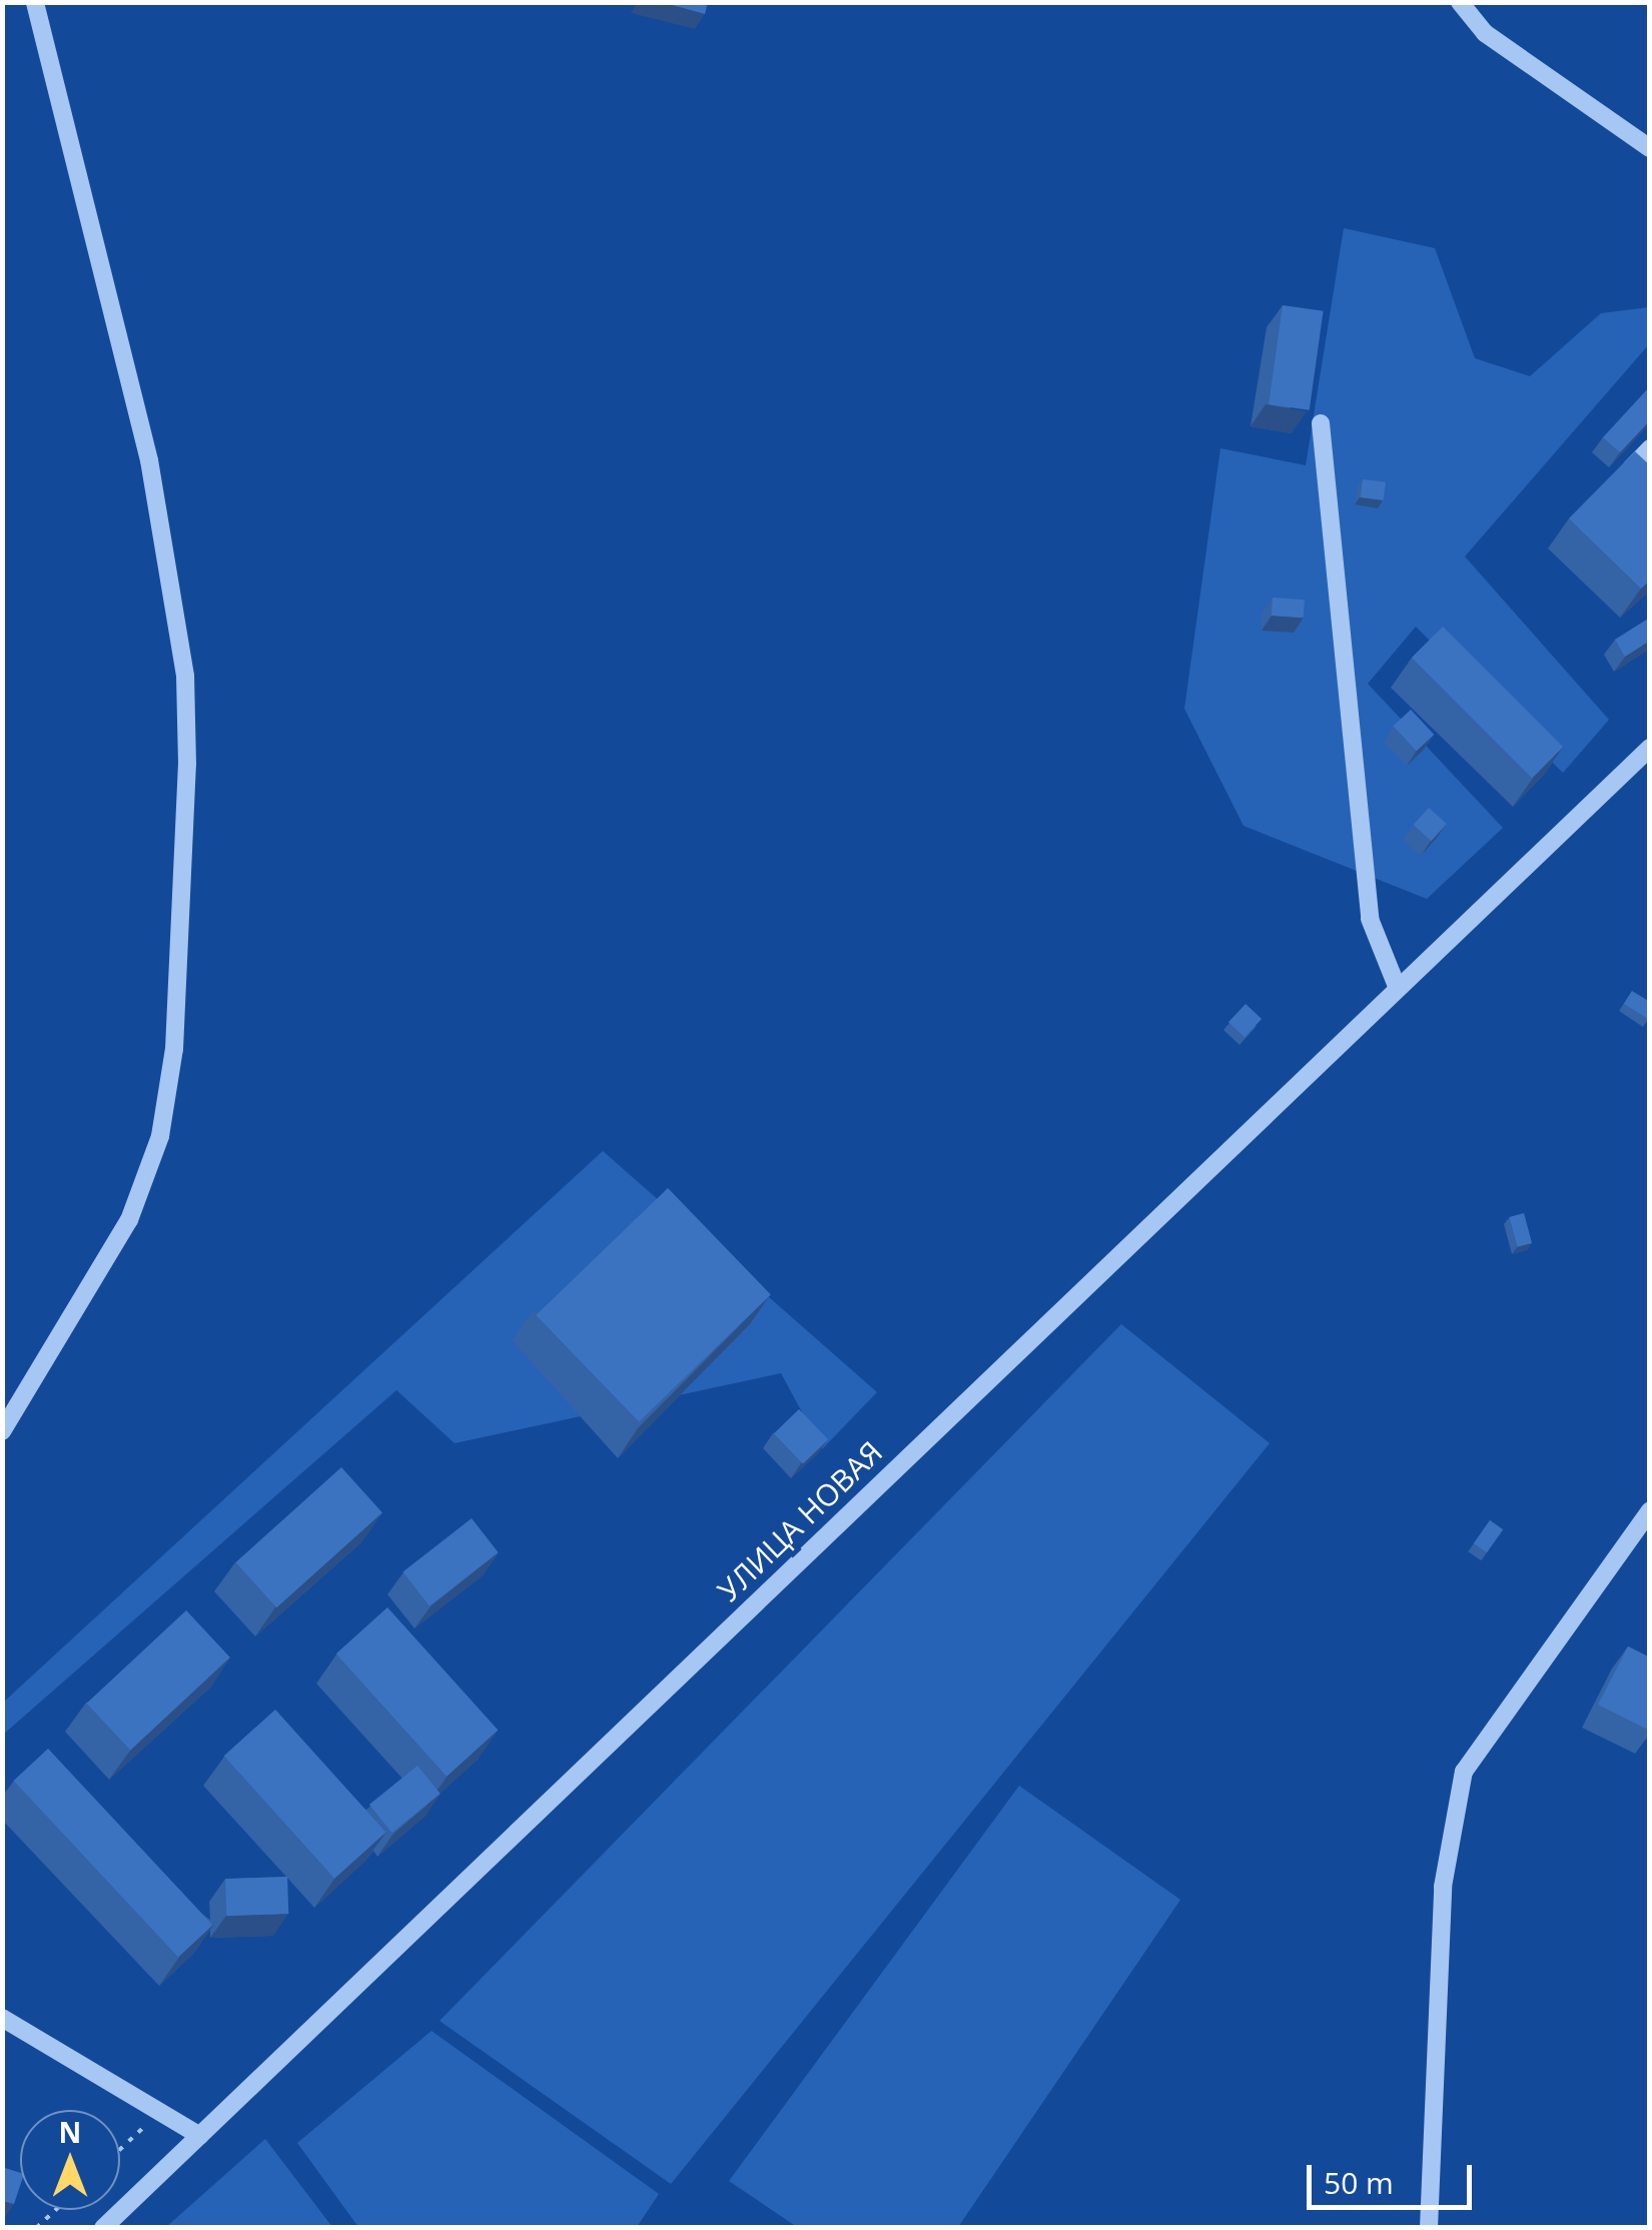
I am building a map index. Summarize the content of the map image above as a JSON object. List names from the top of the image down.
{
  "streets": {
    "street": ["УЛИЦА НОВАЯ"]
  },
  "scale_bar": "50 m",
  "north": "top"
}
